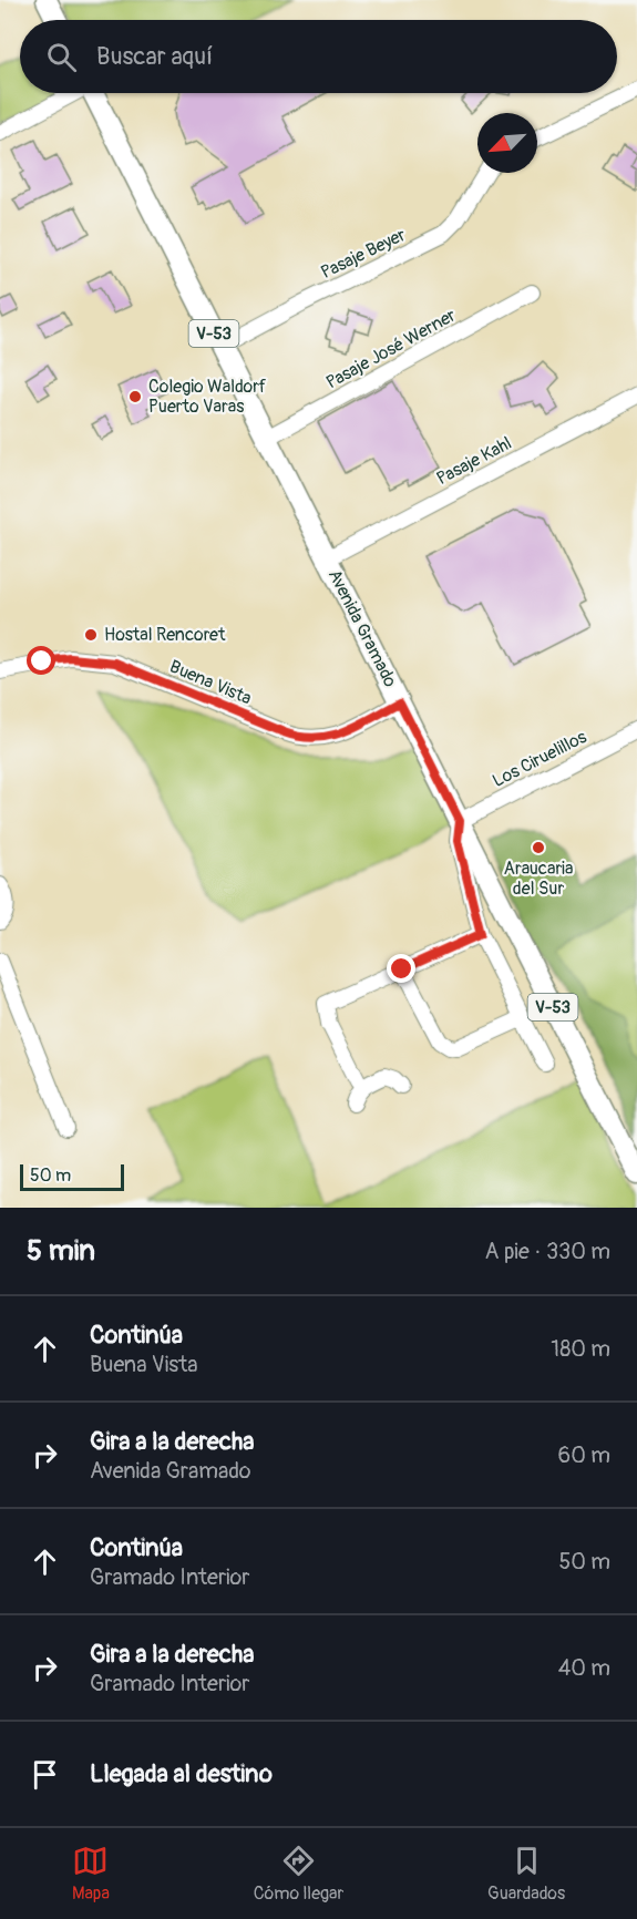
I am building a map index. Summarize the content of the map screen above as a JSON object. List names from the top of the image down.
{
  "streets": {
    "main road": ["V-53", "Avenida Gramado"],
    "street": [
      "Pasaje Beyer",
      "Pasaje José Werner",
      "Pasaje Kahl",
      "Buena Vista",
      "Los Ciruelillos"
    ]
  },
  "crossings": [
    ["Pasaje Beyer", "Avenida Gramado"],
    ["Pasaje José Werner", "Avenida Gramado"],
    ["Pasaje Kahl", "Avenida Gramado"],
    ["Avenida Gramado", "Buena Vista"],
    ["Avenida Gramado", "Los Ciruelillos"]
  ],
  "places": ["Colegio Waldorf Puerto Varas", "Hostal Rencoret", "Araucaria del Sur"],
  "scale_bar": "50 m",
  "north": "bottom left",
  "page": {
    "search": "Buscar aquí",
    "scale": "50 m",
    "heading": ["5 min", "A pie · 330 m"],
    "list": [
      ["Continúa", "Buena Vista", "180 m"],
      ["Gira a la derecha", "Avenida Gramado", "60 m"],
      ["Continúa", "Gramado Interior", "50 m"],
      ["Gira a la derecha", "Gramado Interior", "40 m"],
      "Llegada al destino"
    ],
    "nav": ["Mapa", "Cómo llegar", "Guardados"]
  }
}
